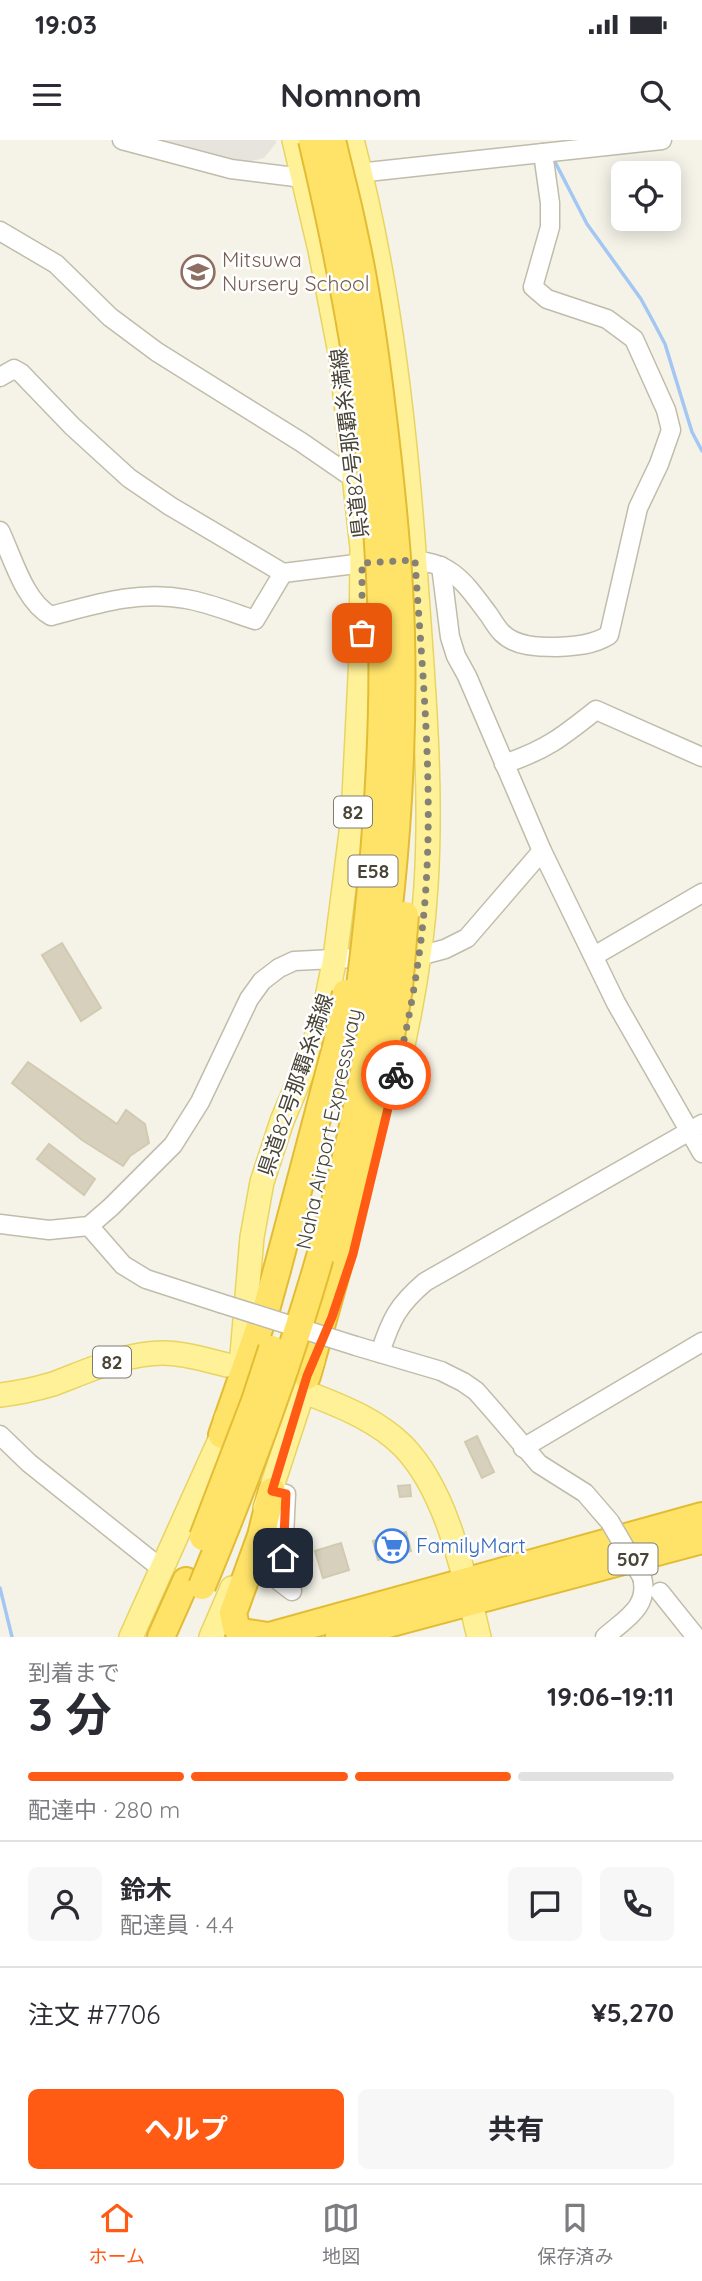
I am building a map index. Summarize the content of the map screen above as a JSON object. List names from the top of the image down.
{
  "streets": {
    "highway": ["E58", "Naha Airport Expressway", "507"],
    "main road": ["県道82号那覇糸満線", "82"]
  },
  "places": {
    "school or university": ["Mitsuwa Nursery School"],
    "supermarket": ["FamilyMart"]
  },
  "page": {
    "status": "19:03",
    "header": "Nomnom",
    "heading": ["3 分", "到着まで", "19:06–19:11"],
    "panel": [
      "鈴木",
      "配達員 · 4.4",
      "注文 #7706",
      "¥5,270"
    ],
    "bar": "配達中 · 280 m",
    "buttons": ["ヘルプ", "共有"],
    "tabs": ["ホーム", "地図", "保存済み"]
  }
}
